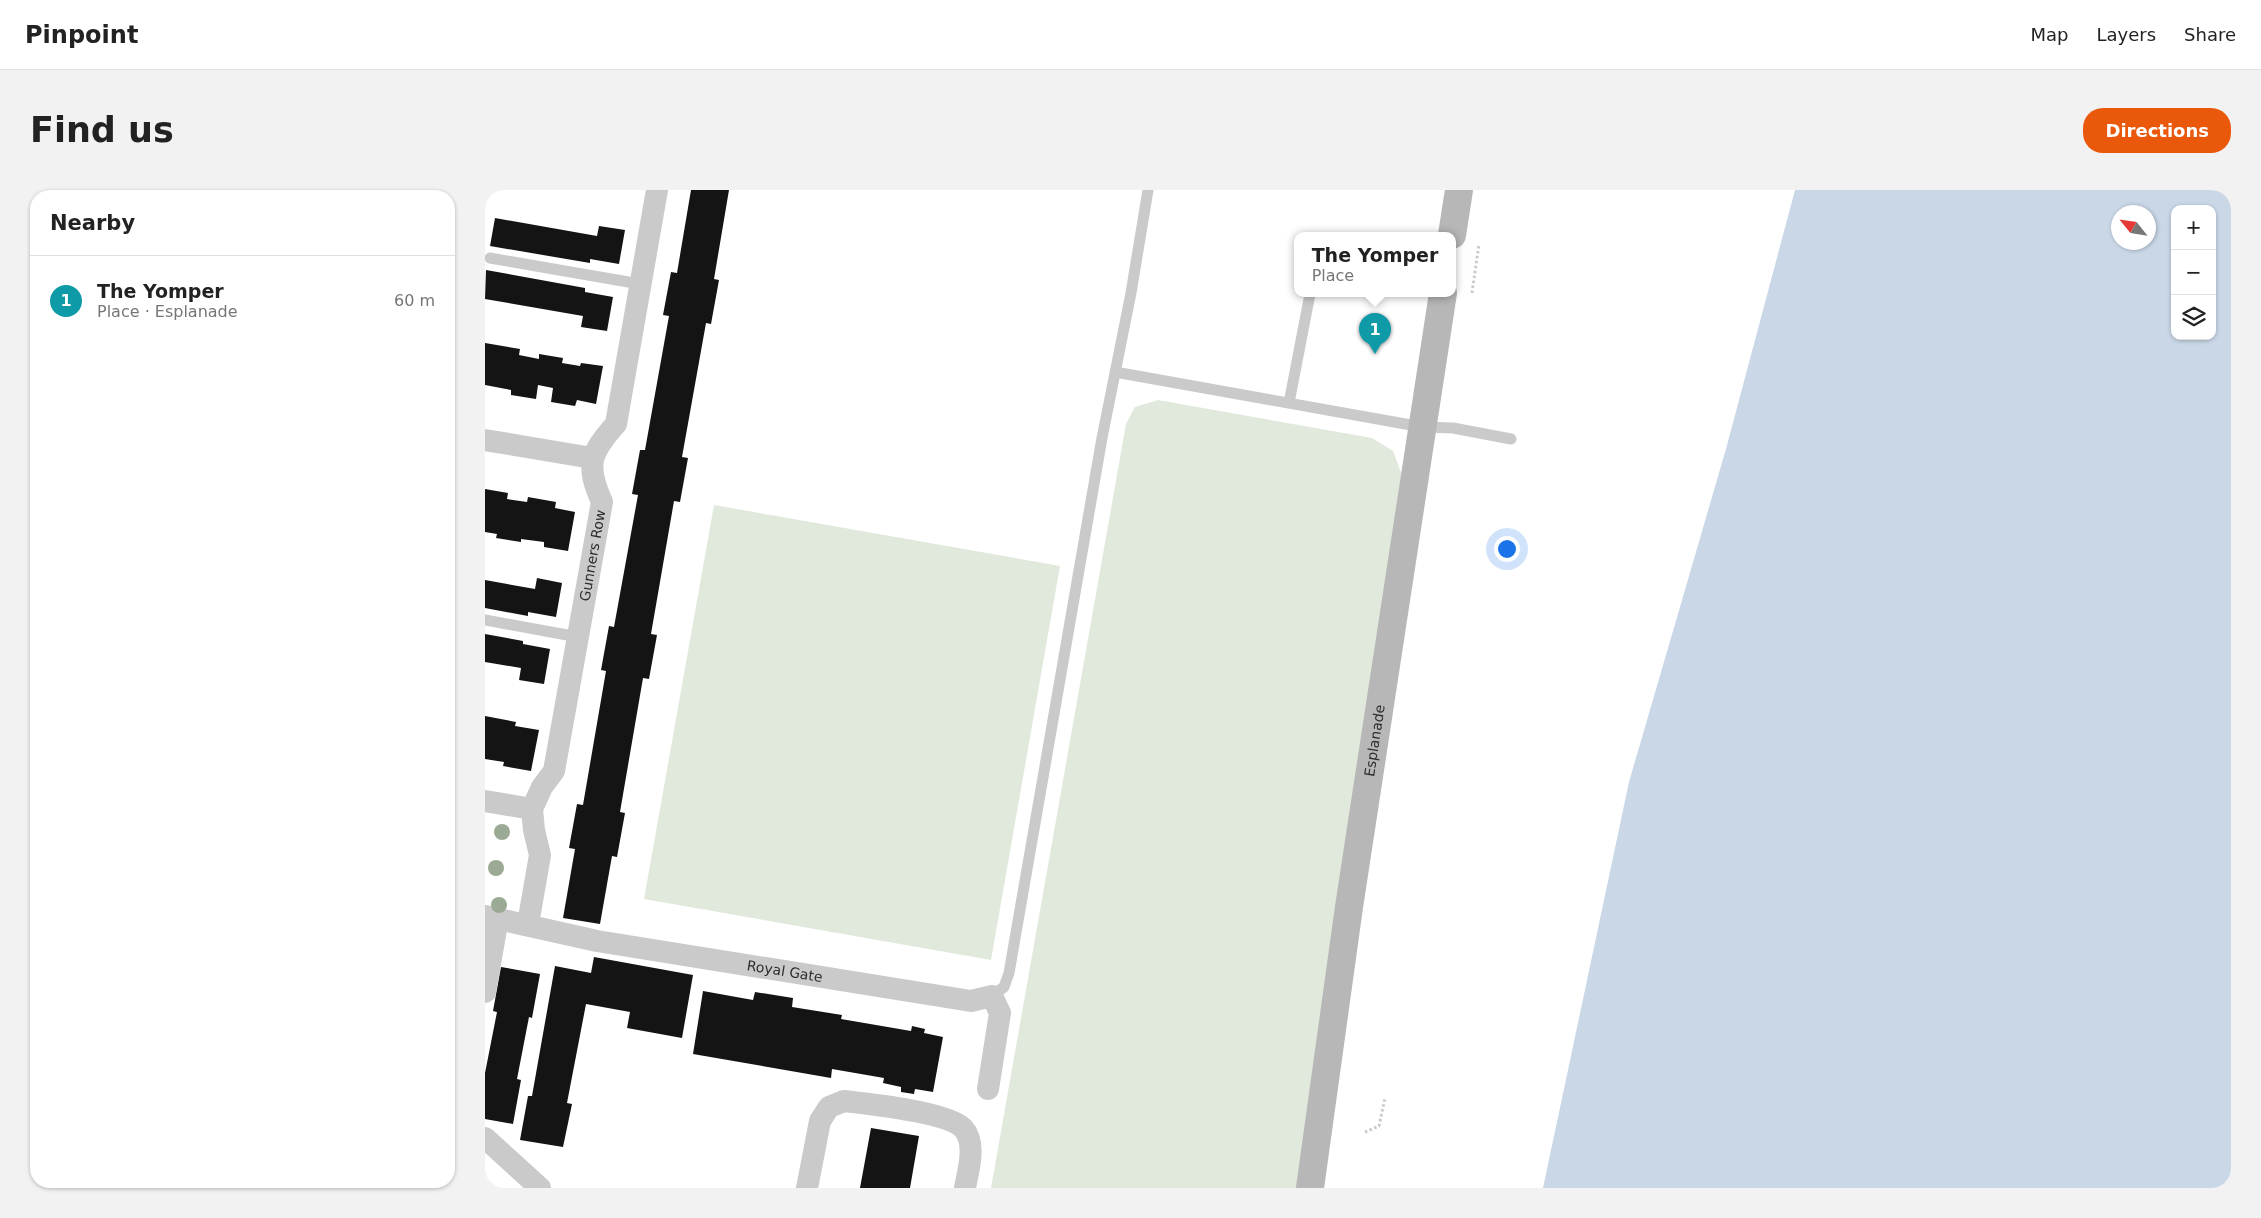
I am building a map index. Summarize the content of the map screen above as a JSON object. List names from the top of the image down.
{
  "streets": {
    "street": ["Gunners Row", "Esplanade", "Royal Gate"]
  },
  "crossings": [
    ["Gunners Row", "Royal Gate"]
  ],
  "north": "top left",
  "page": {
    "header": "Pinpoint",
    "nav": ["Map", "Layers", "Share"],
    "buttons": "Directions",
    "title": "Find us",
    "heading": "Nearby",
    "map_buttons": ["+", "−"],
    "popup": ["The Yomper", "Place"],
    "list": [
      {
        "mark": "1",
        "name": "The Yomper",
        "note": "Place · Esplanade",
        "value": "60 m"
      }
    ],
    "pins": "1"
  }
}
